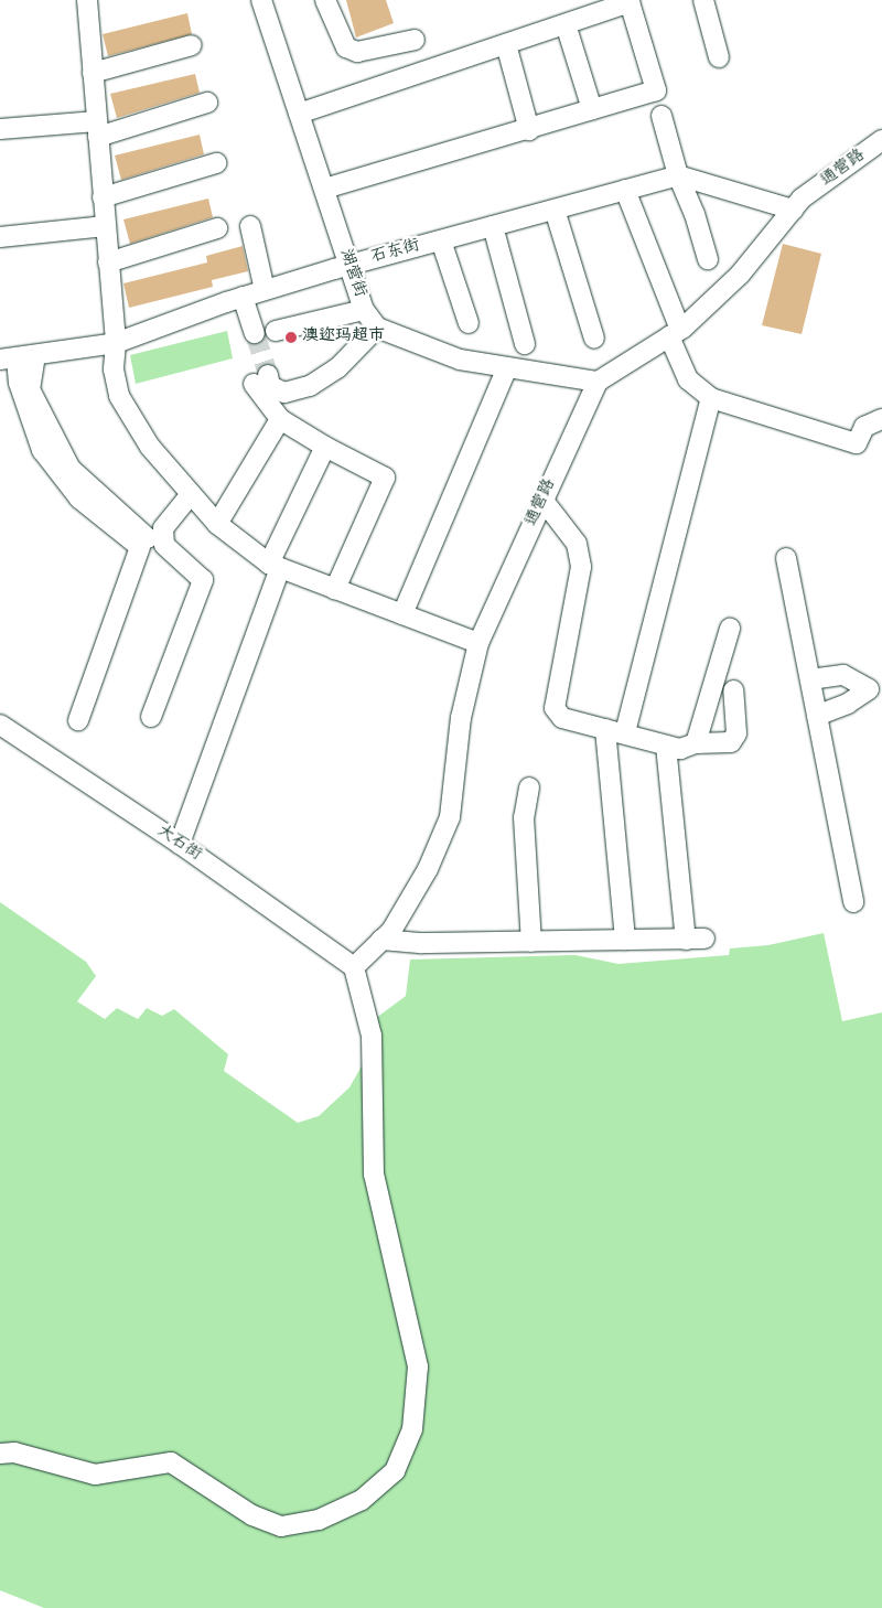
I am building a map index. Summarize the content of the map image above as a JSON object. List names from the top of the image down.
{
  "streets": {
    "street": [
      "通营路",
      "石东街",
      "湖营街",
      "大石街"
    ]
  },
  "crossings": [
    ["通营路", "大石街"],
    ["石东街", "湖营街"]
  ],
  "places": ["澳迩玛超市"]
}
